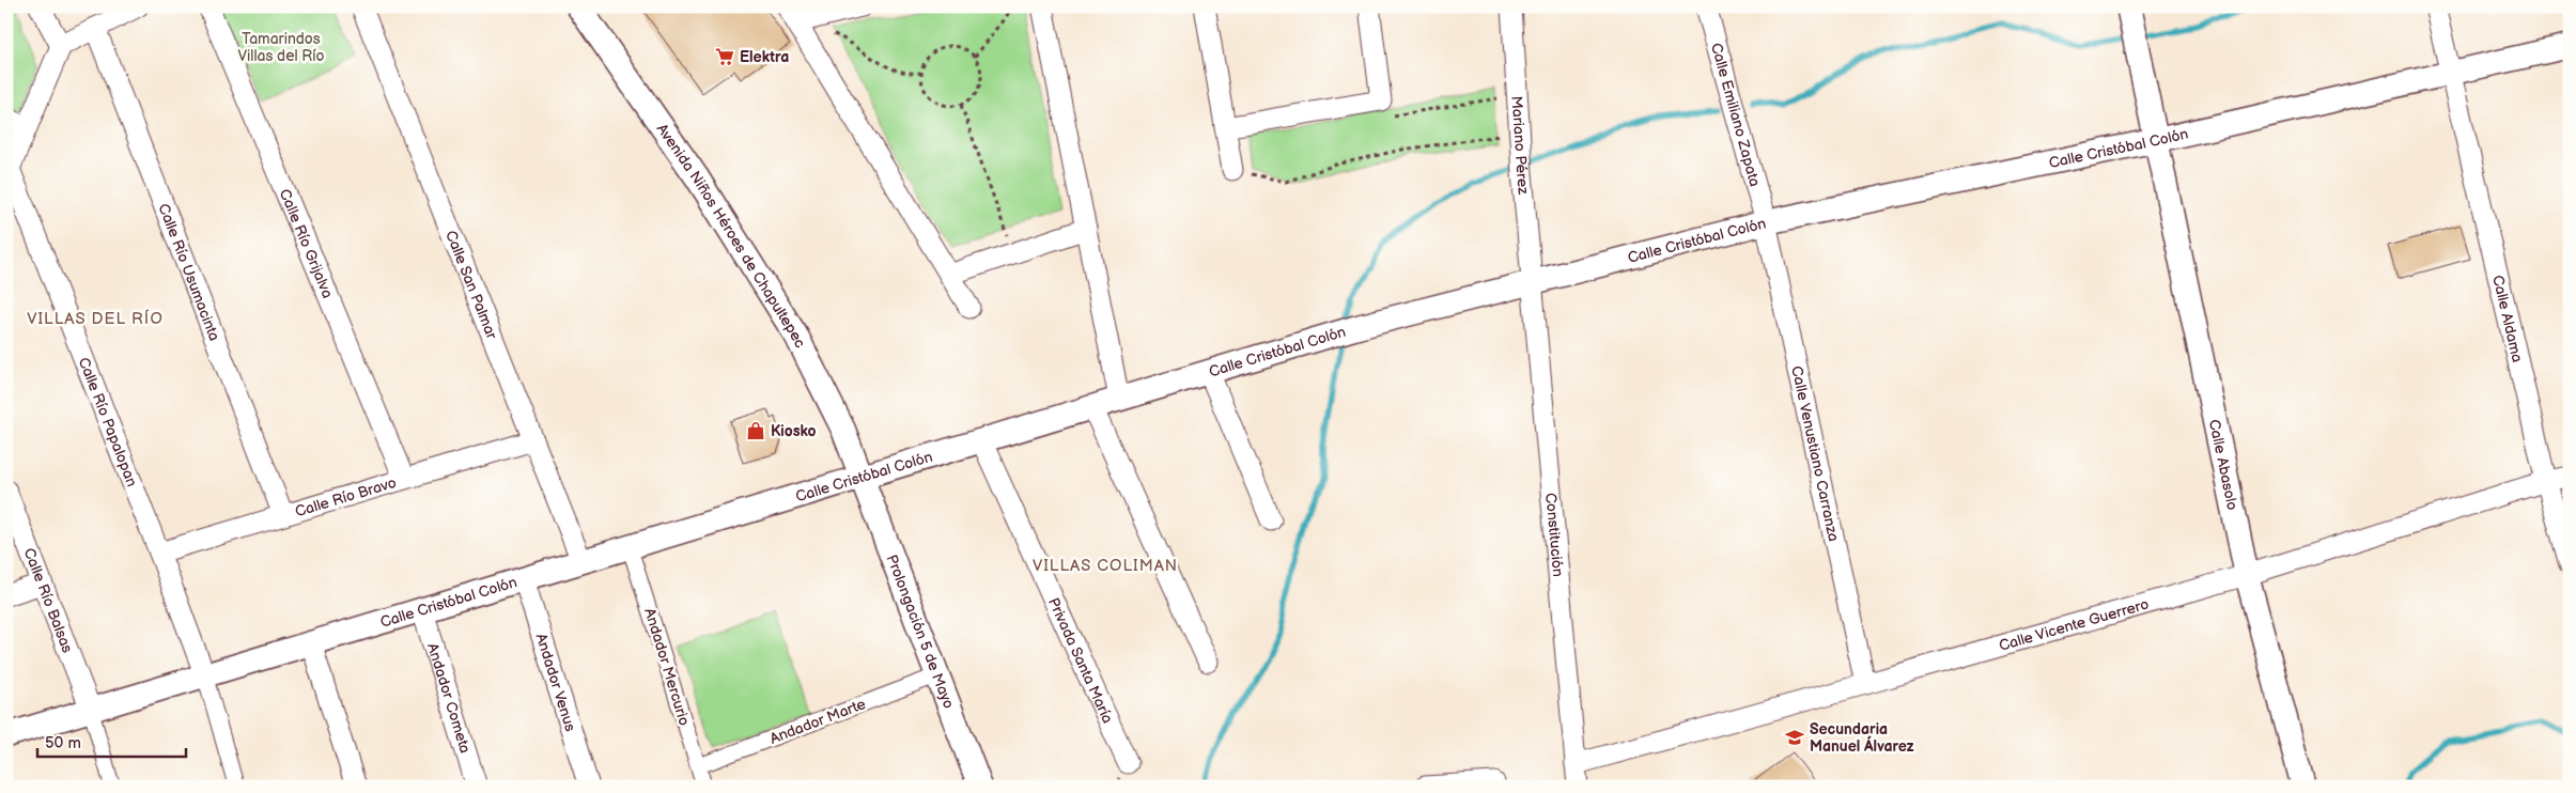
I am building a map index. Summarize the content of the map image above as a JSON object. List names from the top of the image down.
{
  "streets": {
    "street": [
      "Calle Emiliano Zapata",
      "Mariano Pérez",
      "Calle Cristóbal Colón",
      "Avenida Niños Héroes de Chapultepec",
      "Calle Río Grijalva",
      "Calle Río Usumacinta",
      "Calle San Palmar",
      "Calle Aldama",
      "Calle Río Papalopan",
      "Calle Venustiano Carranza",
      "Calle Abasolo",
      "Calle Río Bravo",
      "Constitución",
      "Calle Río Balsas",
      "Calle Vicente Guerrero",
      "Prolongación 5 de Mayo",
      "Privada Santa María",
      "Andador Mercurio",
      "Andador Venus",
      "Andador Cometa",
      "Andador Marte"
    ]
  },
  "crossings": [
    ["Calle Emiliano Zapata", "Calle Cristóbal Colón"],
    ["Calle Emiliano Zapata", "Calle Venustiano Carranza"],
    ["Mariano Pérez", "Calle Cristóbal Colón"],
    ["Mariano Pérez", "Constitución"],
    ["Calle Cristóbal Colón", "Avenida Niños Héroes de Chapultepec"],
    ["Calle Cristóbal Colón", "Calle San Palmar"],
    ["Calle Cristóbal Colón", "Calle Aldama"],
    ["Calle Cristóbal Colón", "Calle Río Papalopan"],
    ["Calle Cristóbal Colón", "Calle Venustiano Carranza"],
    ["Calle Cristóbal Colón", "Calle Abasolo"],
    ["Calle Cristóbal Colón", "Constitución"],
    ["Calle Cristóbal Colón", "Calle Río Balsas"],
    ["Calle Cristóbal Colón", "Prolongación 5 de Mayo"],
    ["Calle Cristóbal Colón", "Privada Santa María"],
    ["Calle Cristóbal Colón", "Andador Mercurio"],
    ["Calle Cristóbal Colón", "Andador Venus"],
    ["Calle Cristóbal Colón", "Andador Cometa"],
    ["Avenida Niños Héroes de Chapultepec", "Prolongación 5 de Mayo"],
    ["Calle Río Grijalva", "Calle Río Bravo"],
    ["Calle Río Usumacinta", "Calle Río Bravo"],
    ["Calle San Palmar", "Calle Río Bravo"],
    ["Calle Aldama", "Calle Vicente Guerrero"],
    ["Calle Río Papalopan", "Calle Río Bravo"],
    ["Calle Venustiano Carranza", "Calle Vicente Guerrero"],
    ["Calle Abasolo", "Calle Vicente Guerrero"],
    ["Constitución", "Calle Vicente Guerrero"],
    ["Prolongación 5 de Mayo", "Andador Marte"],
    ["Andador Mercurio", "Andador Marte"]
  ],
  "districts": ["VILLAS DEL RÍO", "VILLAS COLIMAN"],
  "parks": ["Tamarindos Villas del Río"],
  "places": {
    "supermarket": ["Elektra"],
    "shop": ["Kiosko"],
    "school or university": ["Secundaria Manuel Álvarez"]
  },
  "scale_bar": "50 m"
}
